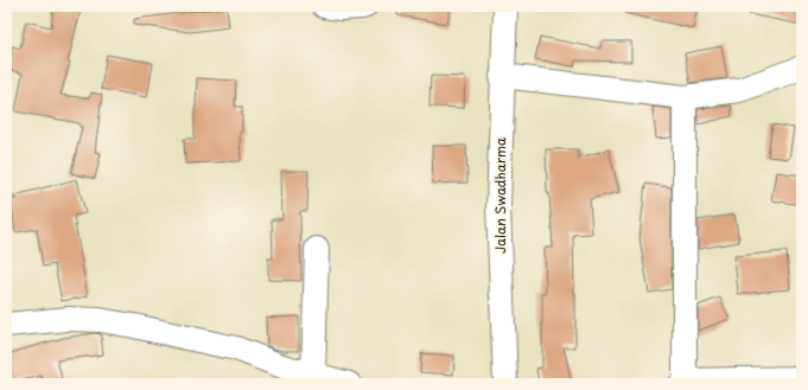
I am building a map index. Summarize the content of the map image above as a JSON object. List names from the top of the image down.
{
  "streets": {
    "street": ["Jalan Swadharma"]
  }
}
